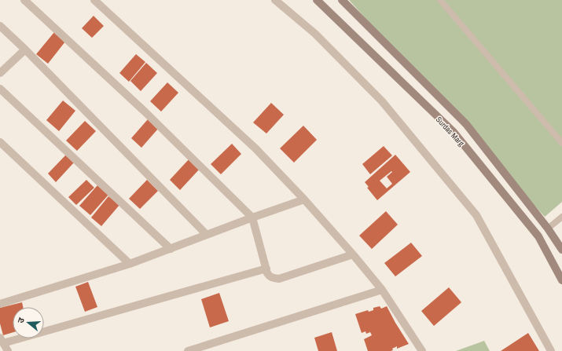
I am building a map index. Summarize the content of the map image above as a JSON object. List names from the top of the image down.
{
  "streets": {
    "main road": ["Surdas Marg"]
  },
  "north": "left"
}
